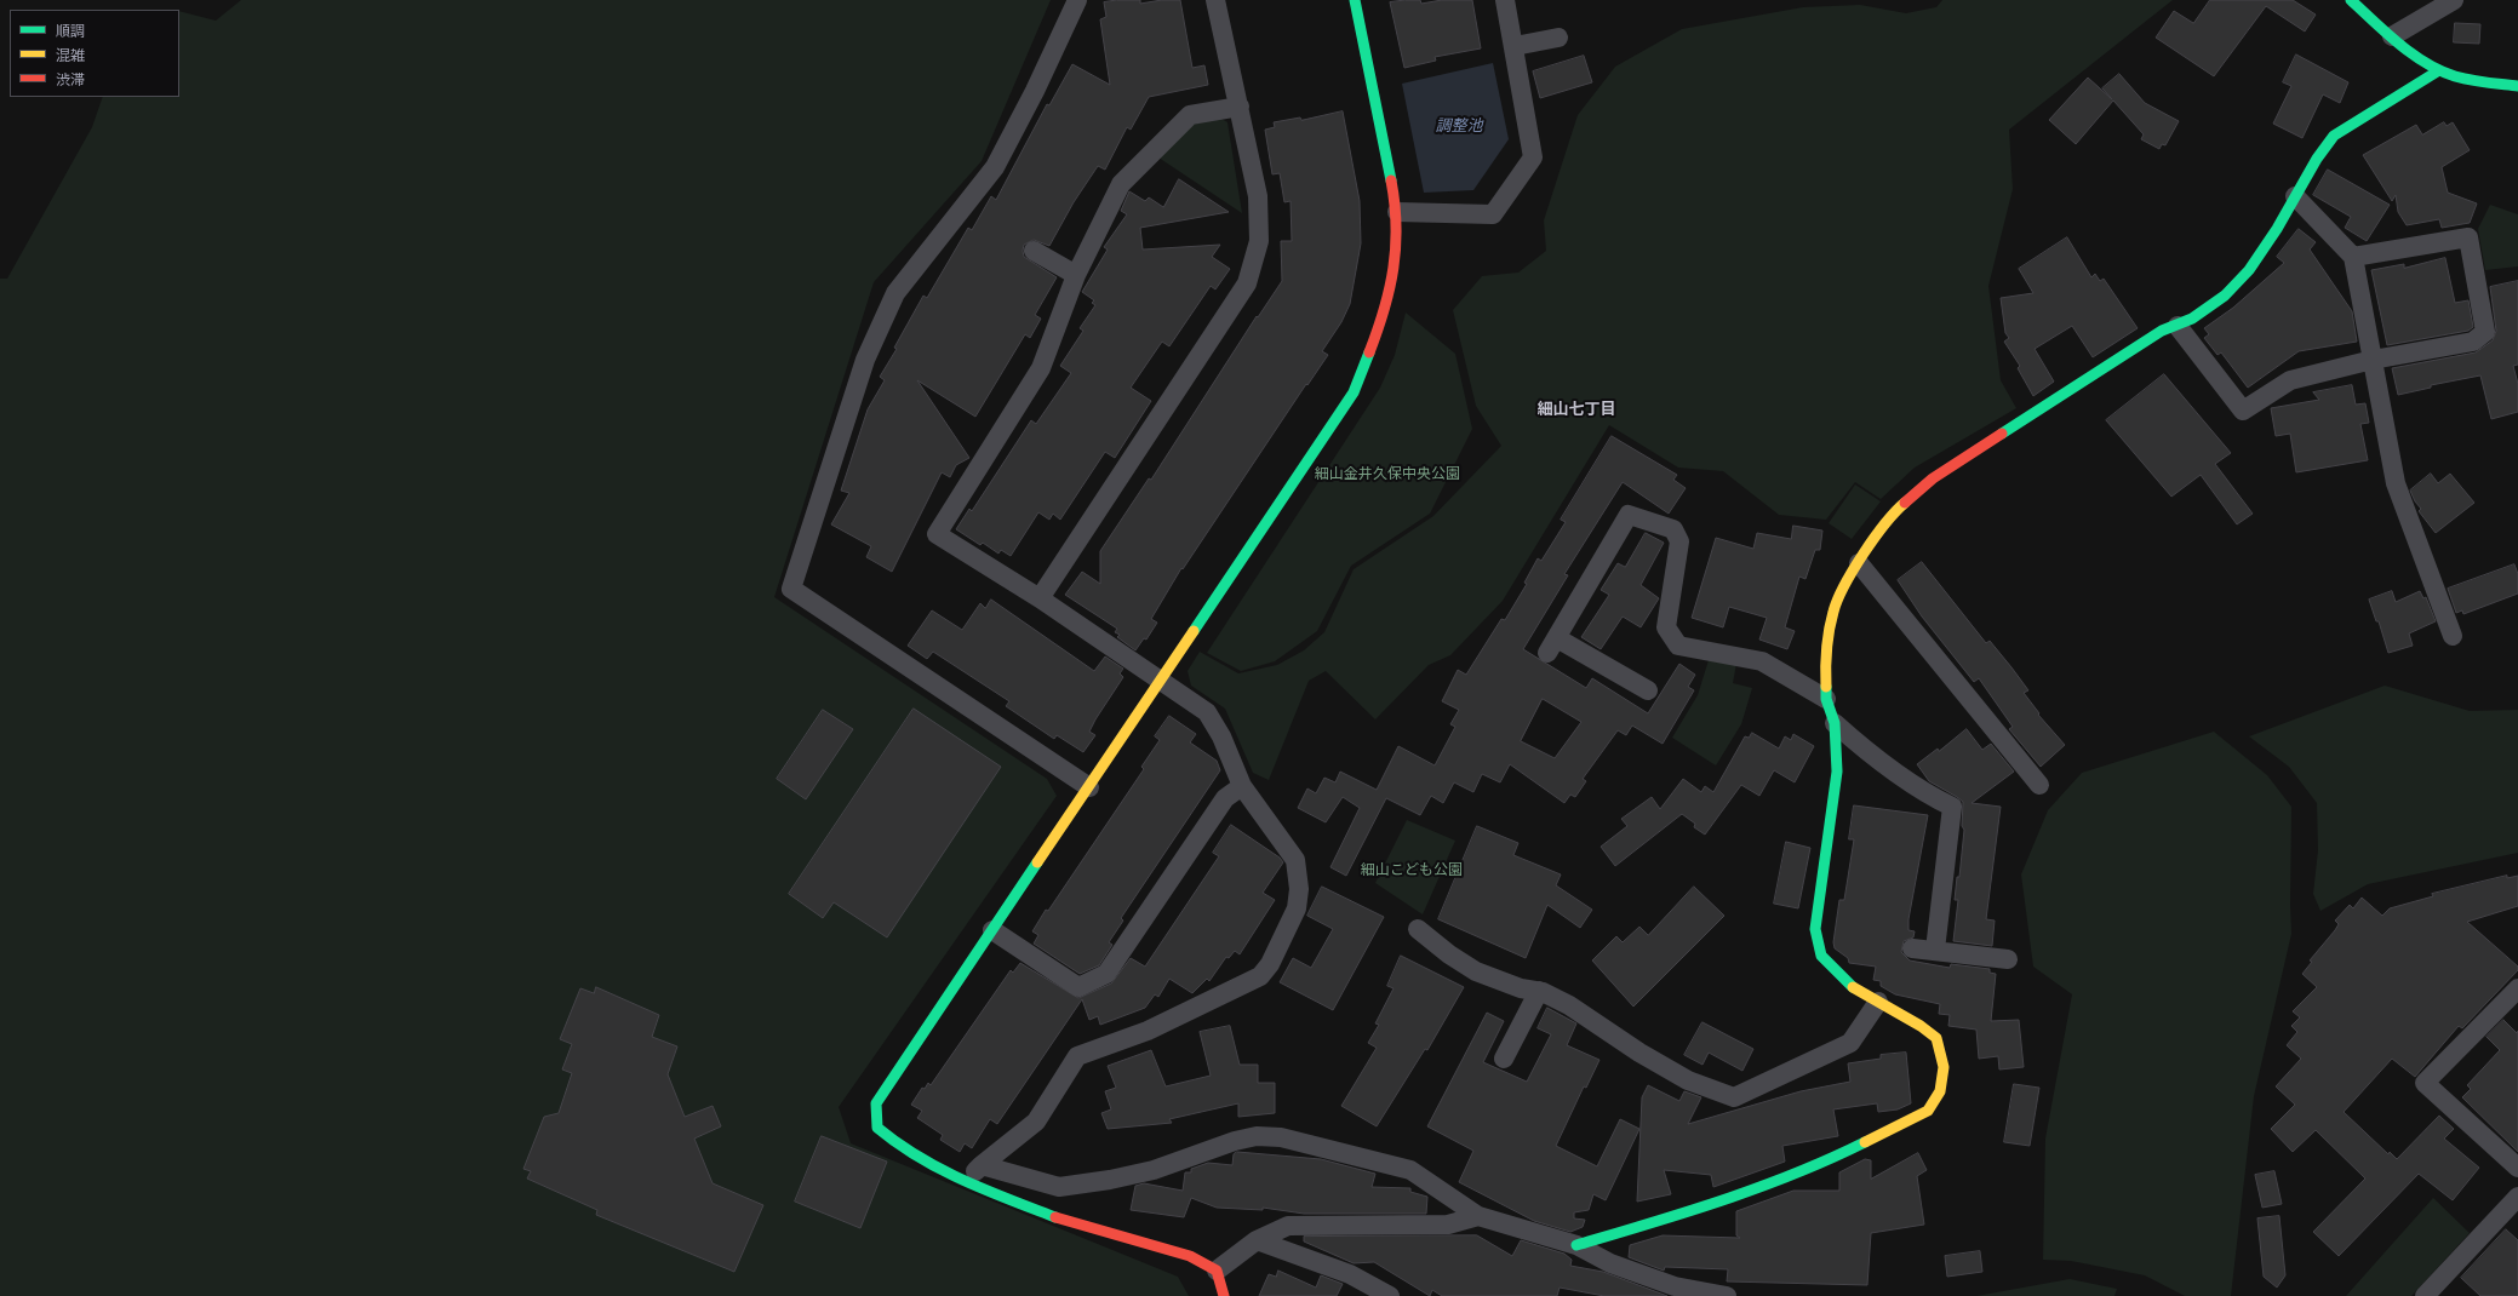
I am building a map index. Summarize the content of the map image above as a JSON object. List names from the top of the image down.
{
  "districts": ["細山七丁目"],
  "water": ["調整池"],
  "parks": ["細山金井久保中央公園", "細山こども公園"],
  "legend": ["順調", "混雑", "渋滞"]
}
